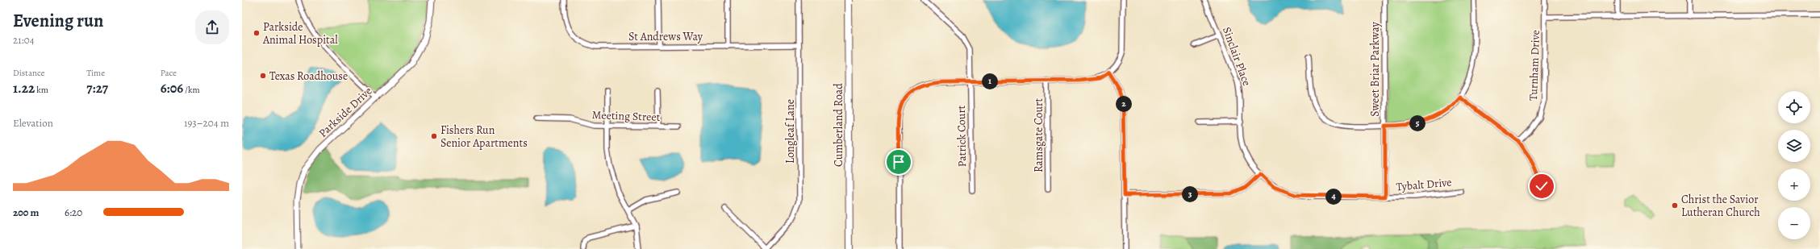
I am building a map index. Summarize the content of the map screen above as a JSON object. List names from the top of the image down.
{
  "streets": {
    "main road": ["Cumberland Road"],
    "street": [
      "St Andrews Way",
      "Sinclair Place",
      "Turnham Drive",
      "Sweet Briar Parkway",
      "Parkside Drive",
      "Meeting Street",
      "Longleaf Lane",
      "Ramsgate Court",
      "Patrick Court",
      "Tybalt Drive"
    ]
  },
  "crossings": [
    ["St Andrews Way", "Longleaf Lane"],
    ["Sinclair Place", "Tybalt Drive"],
    ["Sweet Briar Parkway", "Tybalt Drive"]
  ],
  "places": [
    "Parkside Animal Hospital",
    "Texas Roadhouse",
    "Fishers Run Senior Apartments",
    "Christ the Savior Lutheran Church"
  ],
  "page": {
    "heading": ["Evening run", "21:04"],
    "stats": [
      ["Distance", "1.22 km"],
      ["Time", "7:27"],
      ["Pace", "6:06 /km"]
    ],
    "pins": [
      "1",
      "2",
      "5",
      "3",
      "4"
    ],
    "map_buttons": ["+", "−"],
    "chart": ["Elevation", "193–204 m"],
    "list": [
      {
        "name": "200 m",
        "note": "6:20"
      }
    ]
  }
}
